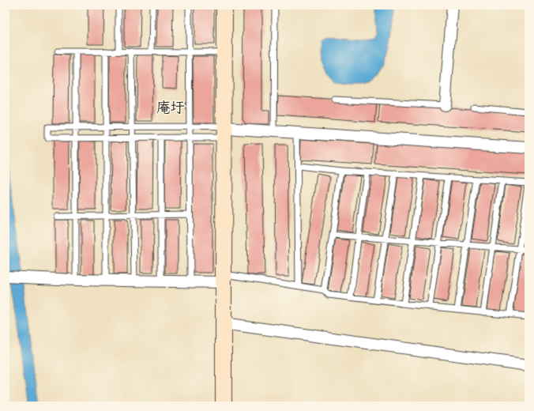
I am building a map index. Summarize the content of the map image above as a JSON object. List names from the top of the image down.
{
  "districts": ["庵圩"]
}
